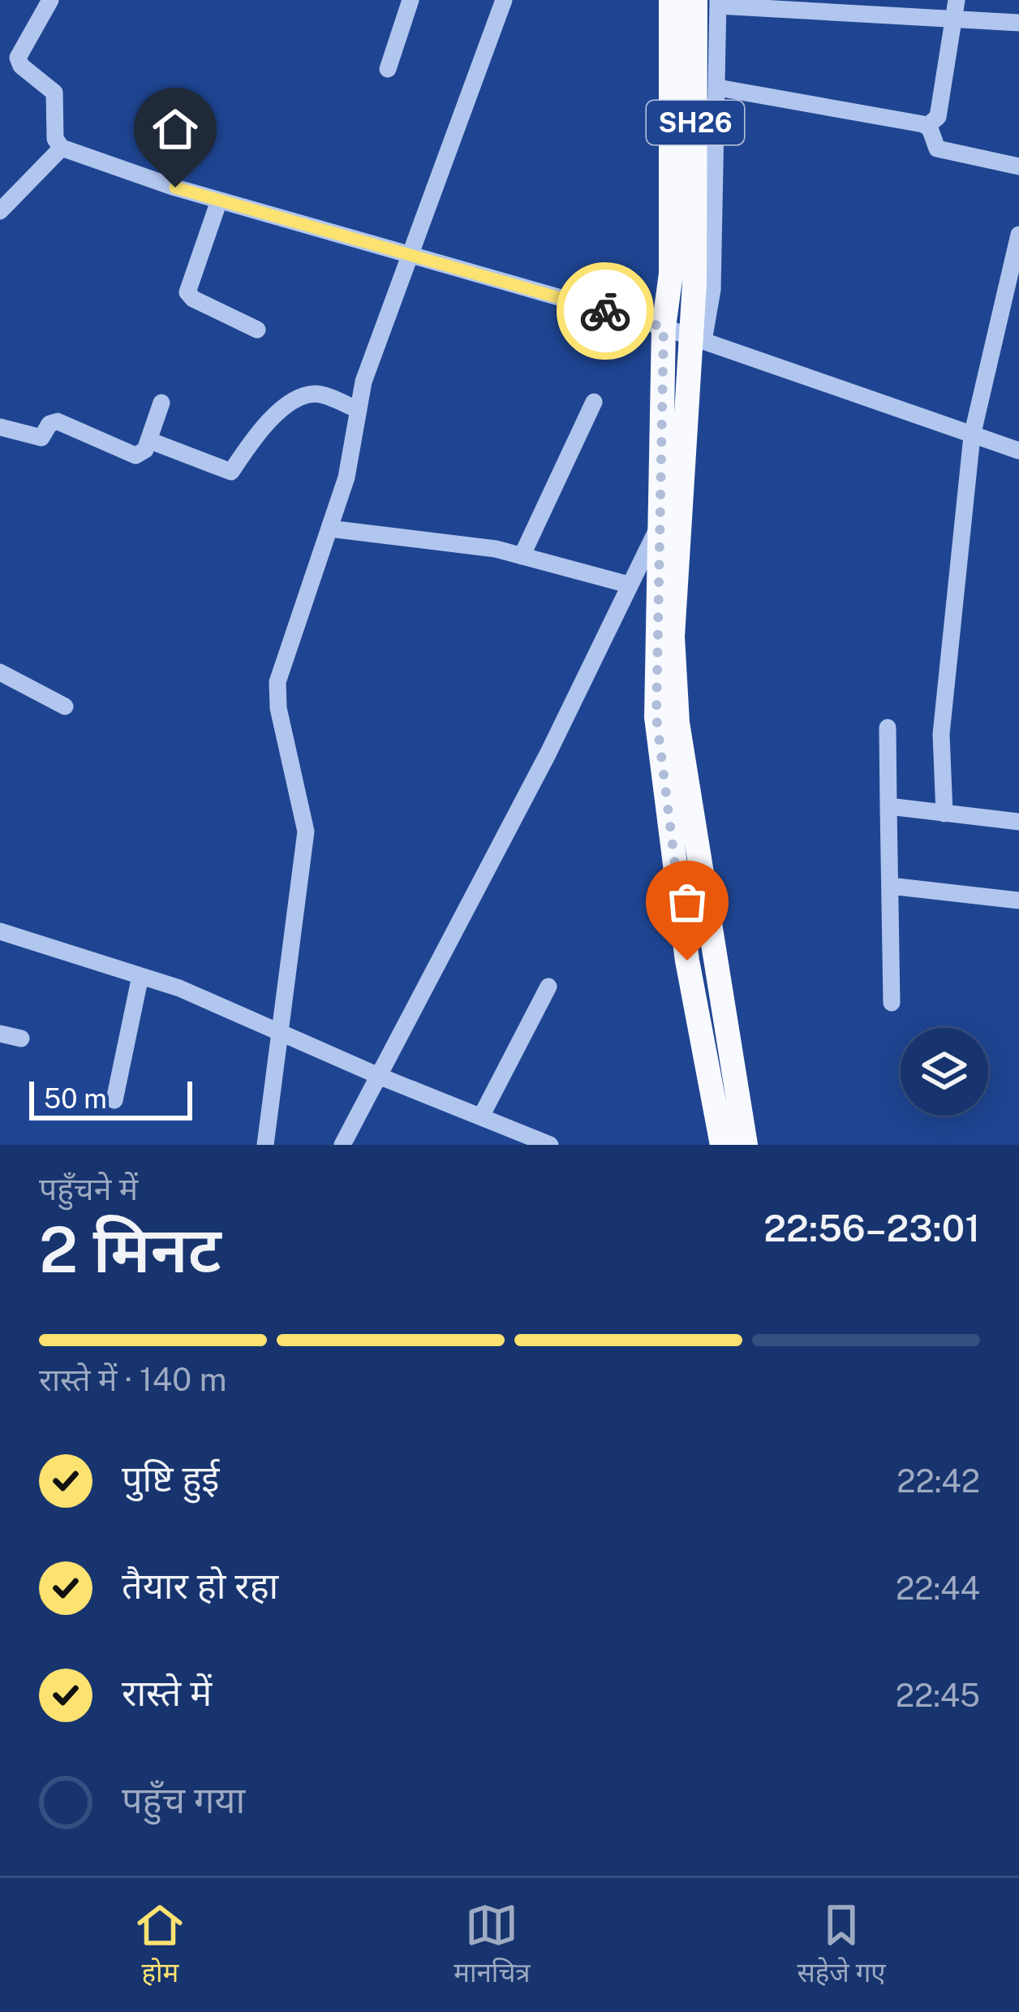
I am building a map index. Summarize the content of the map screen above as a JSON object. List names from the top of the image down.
{
  "streets": {
    "main road": ["SH26"]
  },
  "scale_bar": "50 m",
  "page": {
    "scale": "50 m",
    "heading": ["2 मिनट", "पहुँचने में", "22:56–23:01"],
    "bar": "रास्ते में · 140 m",
    "list": [
      ["पुष्टि हुई", "22:42"],
      ["तैयार हो रहा", "22:44"],
      ["रास्ते में", "22:45"],
      "पहुँच गया"
    ],
    "tabs": ["होम", "मानचित्र", "सहेजे गए"]
  }
}
